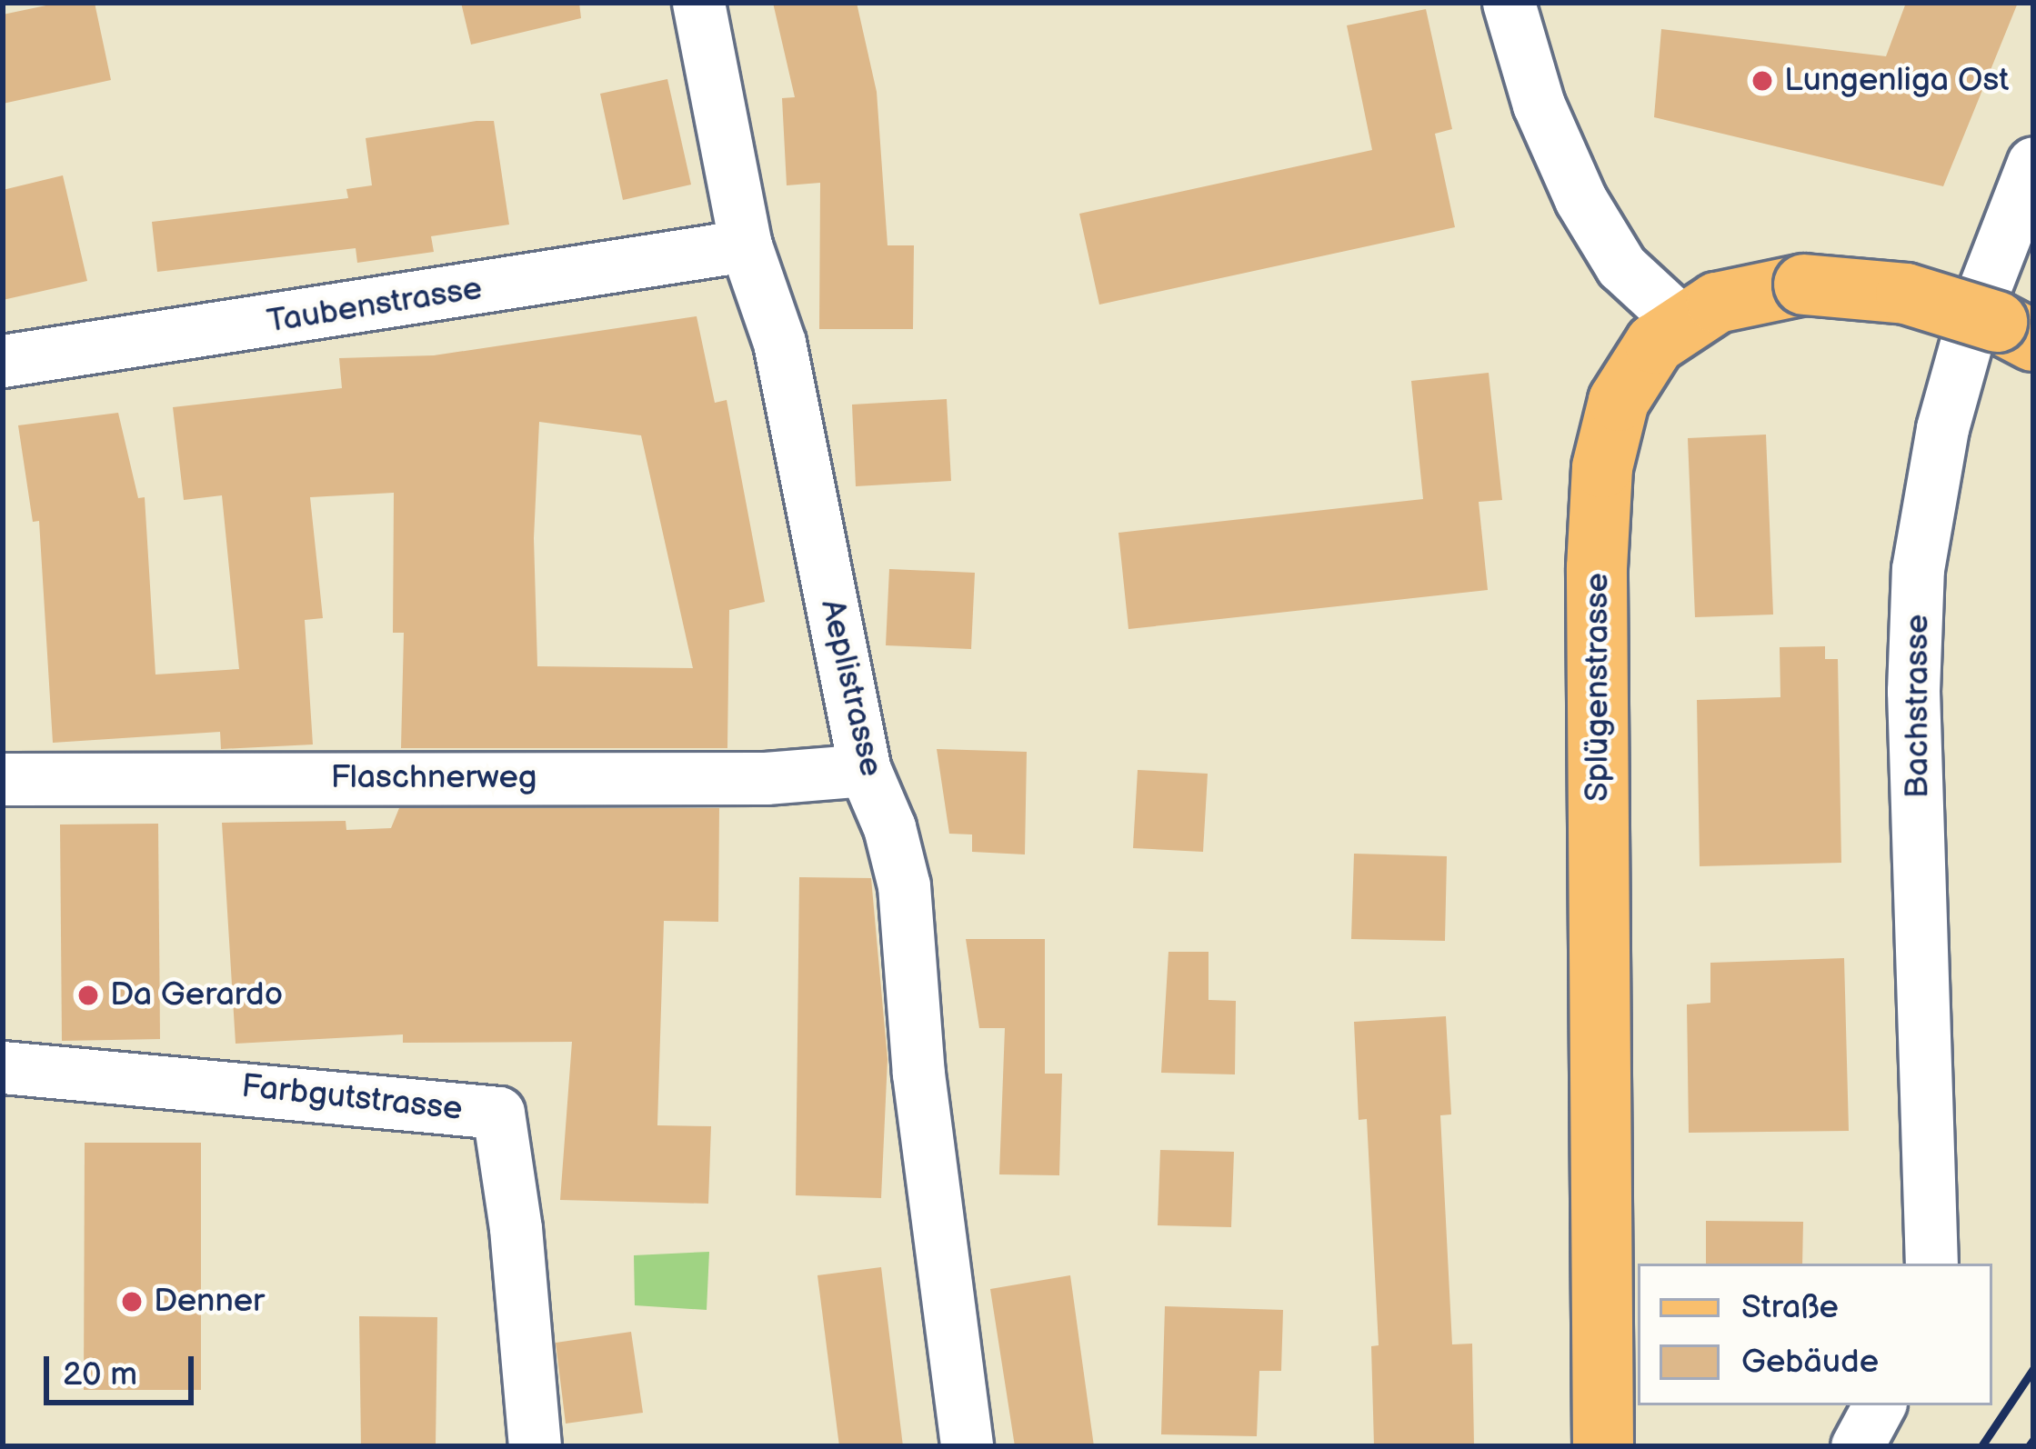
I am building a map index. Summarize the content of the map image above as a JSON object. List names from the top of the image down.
{
  "streets": {
    "main road": ["Splügenstrasse"],
    "street": [
      "Taubenstrasse",
      "Aeplistrasse",
      "Bachstrasse",
      "Flaschnerweg",
      "Farbgutstrasse"
    ]
  },
  "crossings": [
    ["Taubenstrasse", "Aeplistrasse"],
    ["Aeplistrasse", "Flaschnerweg"]
  ],
  "places": ["Lungenliga Ost", "Da Gerardo", "Denner"],
  "legend": ["Straße", "Gebäude"],
  "scale_bar": "20 m"
}
